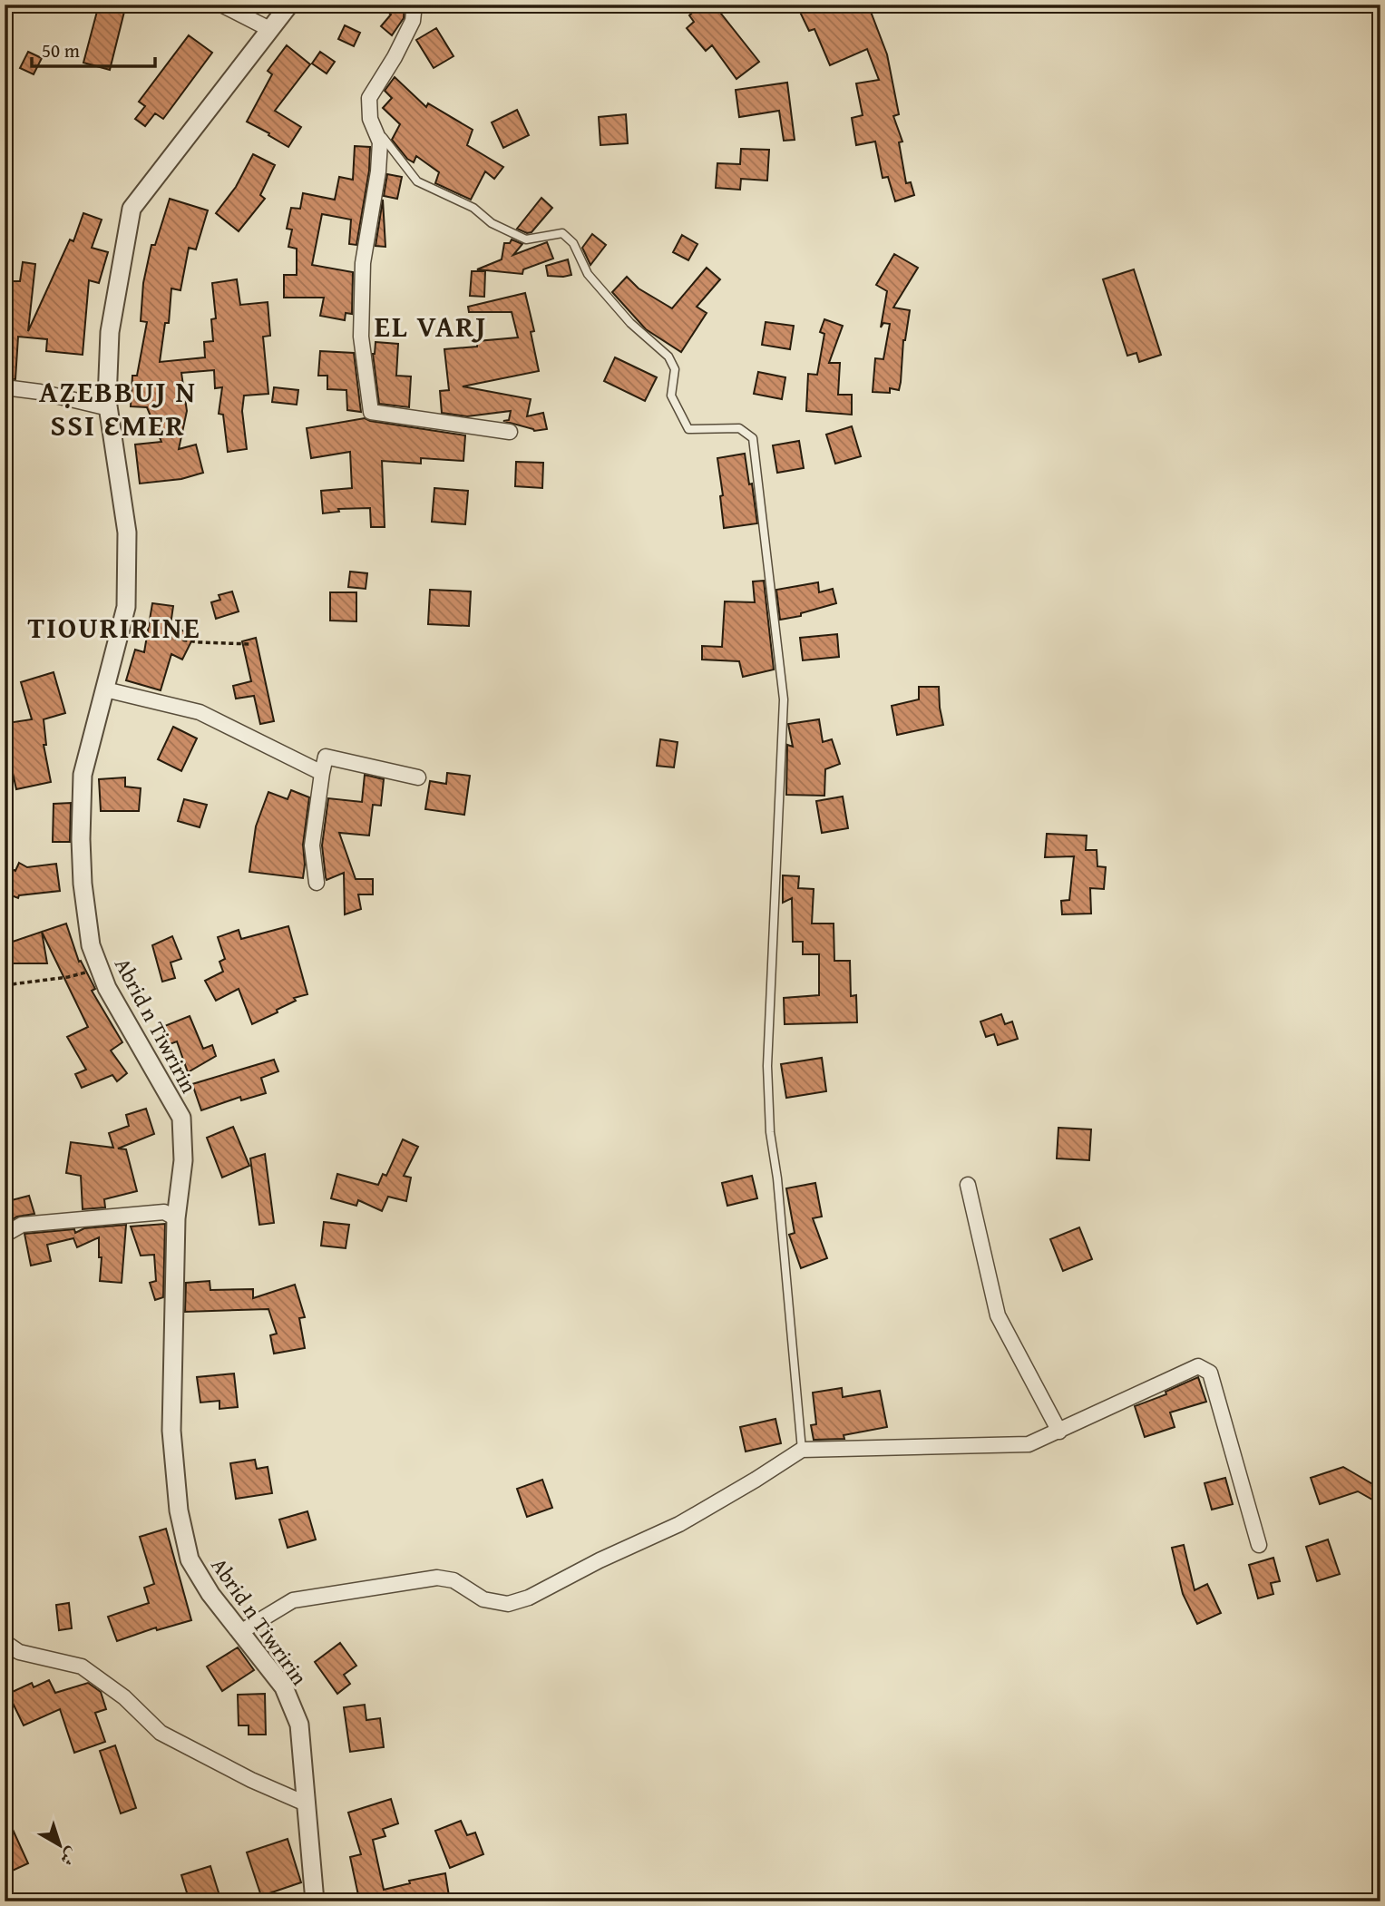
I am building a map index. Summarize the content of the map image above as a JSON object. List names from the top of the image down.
{
  "streets": {
    "street": ["Abrid n Tiwririn"]
  },
  "districts": ["EL VARJ", "AẒEBBUJ N SSI ƐMER", "TIOURIRINE"],
  "scale_bar": "50 m",
  "north": "bottom right"
}
